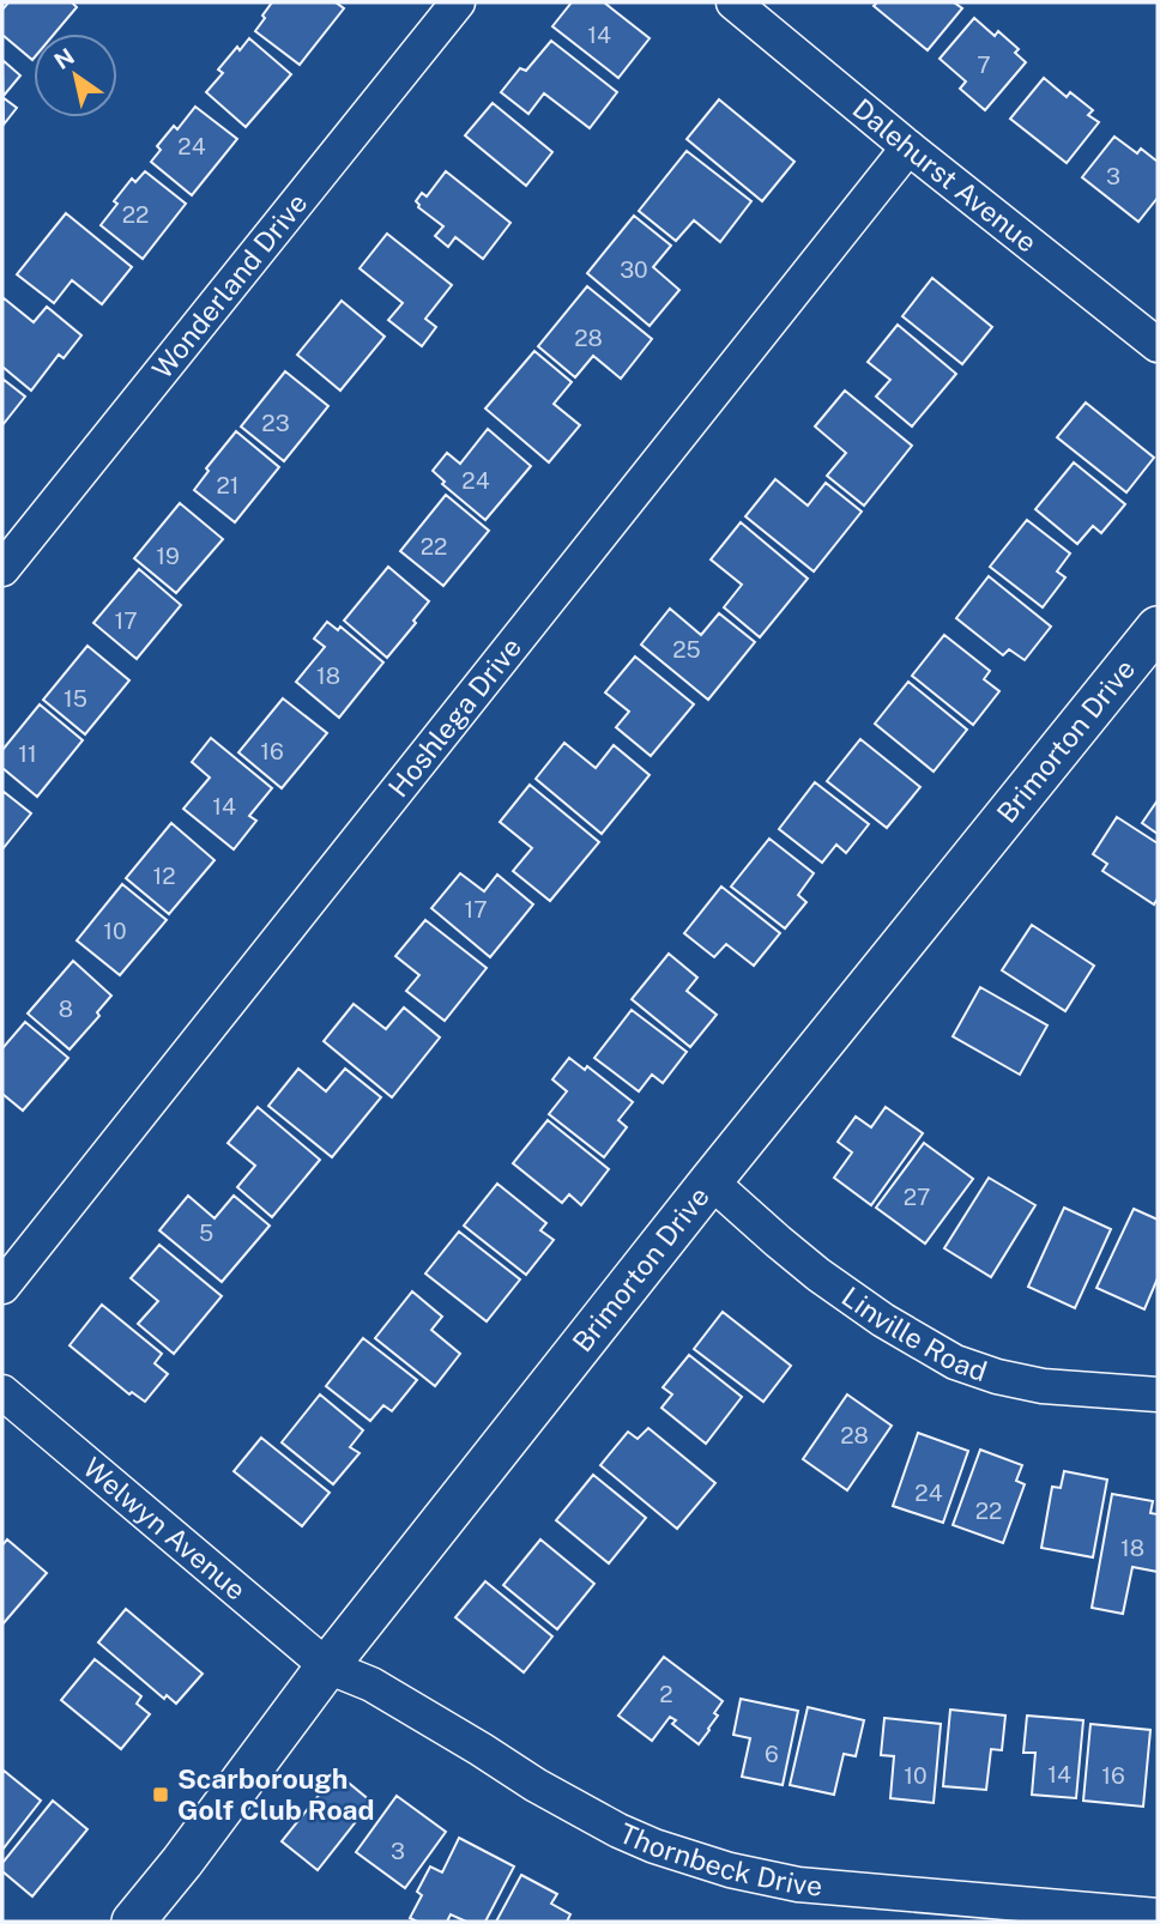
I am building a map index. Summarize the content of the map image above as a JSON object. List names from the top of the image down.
{
  "streets": {
    "street": [
      "Dalehurst Avenue",
      "Wonderland Drive",
      "Hoshlega Drive",
      "Brimorton Drive",
      "Linville Road",
      "Welwyn Avenue",
      "Thornbeck Drive"
    ]
  },
  "crossings": [
    ["Dalehurst Avenue", "Hoshlega Drive"],
    ["Brimorton Drive", "Linville Road"],
    ["Brimorton Drive", "Welwyn Avenue"],
    ["Brimorton Drive", "Thornbeck Drive"],
    ["Welwyn Avenue", "Thornbeck Drive"]
  ],
  "places": {
    "transit": ["Scarborough Golf Club Road"]
  },
  "house_numbers": [
    "14",
    "7",
    "24",
    "3",
    "22",
    "30",
    "28",
    "23",
    "24",
    "21",
    "22",
    "19",
    "17",
    "25",
    "18",
    "15",
    "16",
    "11",
    "14",
    "12",
    "17",
    "10",
    "8",
    "27",
    "5",
    "28",
    "24",
    "22",
    "18",
    "2",
    "6",
    "14",
    "10",
    "16",
    "3"
  ],
  "north": "top left"
}
